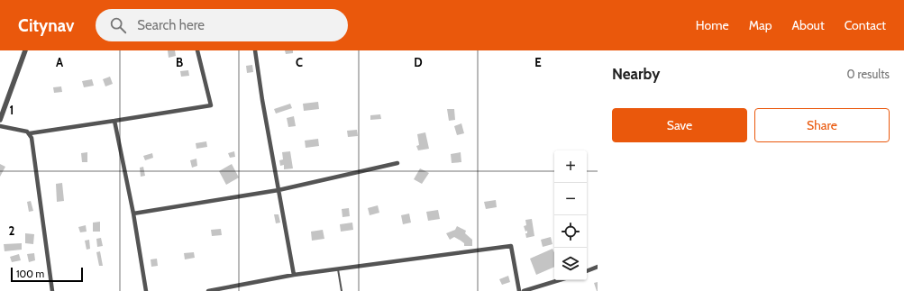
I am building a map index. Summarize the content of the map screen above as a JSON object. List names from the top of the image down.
{
  "scale_bar": "100 m",
  "page": {
    "header": "Citynav",
    "search": "Search here",
    "nav": [
      "Home",
      "Map",
      "About",
      "Contact"
    ],
    "heading": ["Nearby", "0 results"],
    "buttons": ["Save", "Share"],
    "map_buttons": ["+", "−"],
    "scale": "100 m"
  },
  "grid": {
    "columns": [
      "A",
      "B",
      "C",
      "D",
      "E"
    ],
    "rows": ["1", "2"]
  }
}
